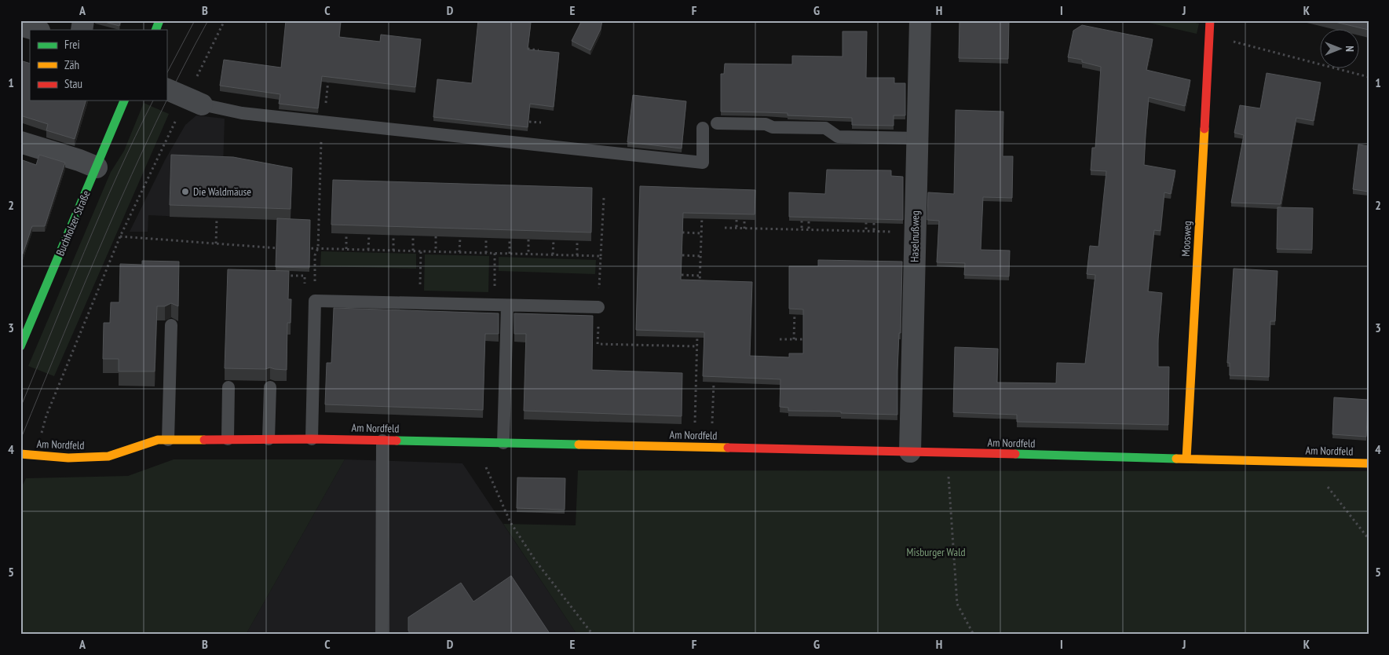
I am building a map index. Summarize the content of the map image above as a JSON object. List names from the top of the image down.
{
  "streets": {
    "street": [
      "Buchholzer Straße",
      "Haselnußweg",
      "Moosweg",
      "Am Nordfeld"
    ]
  },
  "crossings": [
    ["Haselnußweg", "Am Nordfeld"],
    ["Moosweg", "Am Nordfeld"]
  ],
  "parks": ["Misburger Wald"],
  "places": ["Die Waldmäuse"],
  "legend": ["Frei", "Zäh", "Stau"],
  "north": "right",
  "grid": {
    "columns": [
      "A",
      "B",
      "C",
      "D",
      "E",
      "F",
      "G",
      "H",
      "I",
      "J",
      "K"
    ],
    "rows": [
      "1",
      "2",
      "3",
      "4",
      "5"
    ]
  }
}
